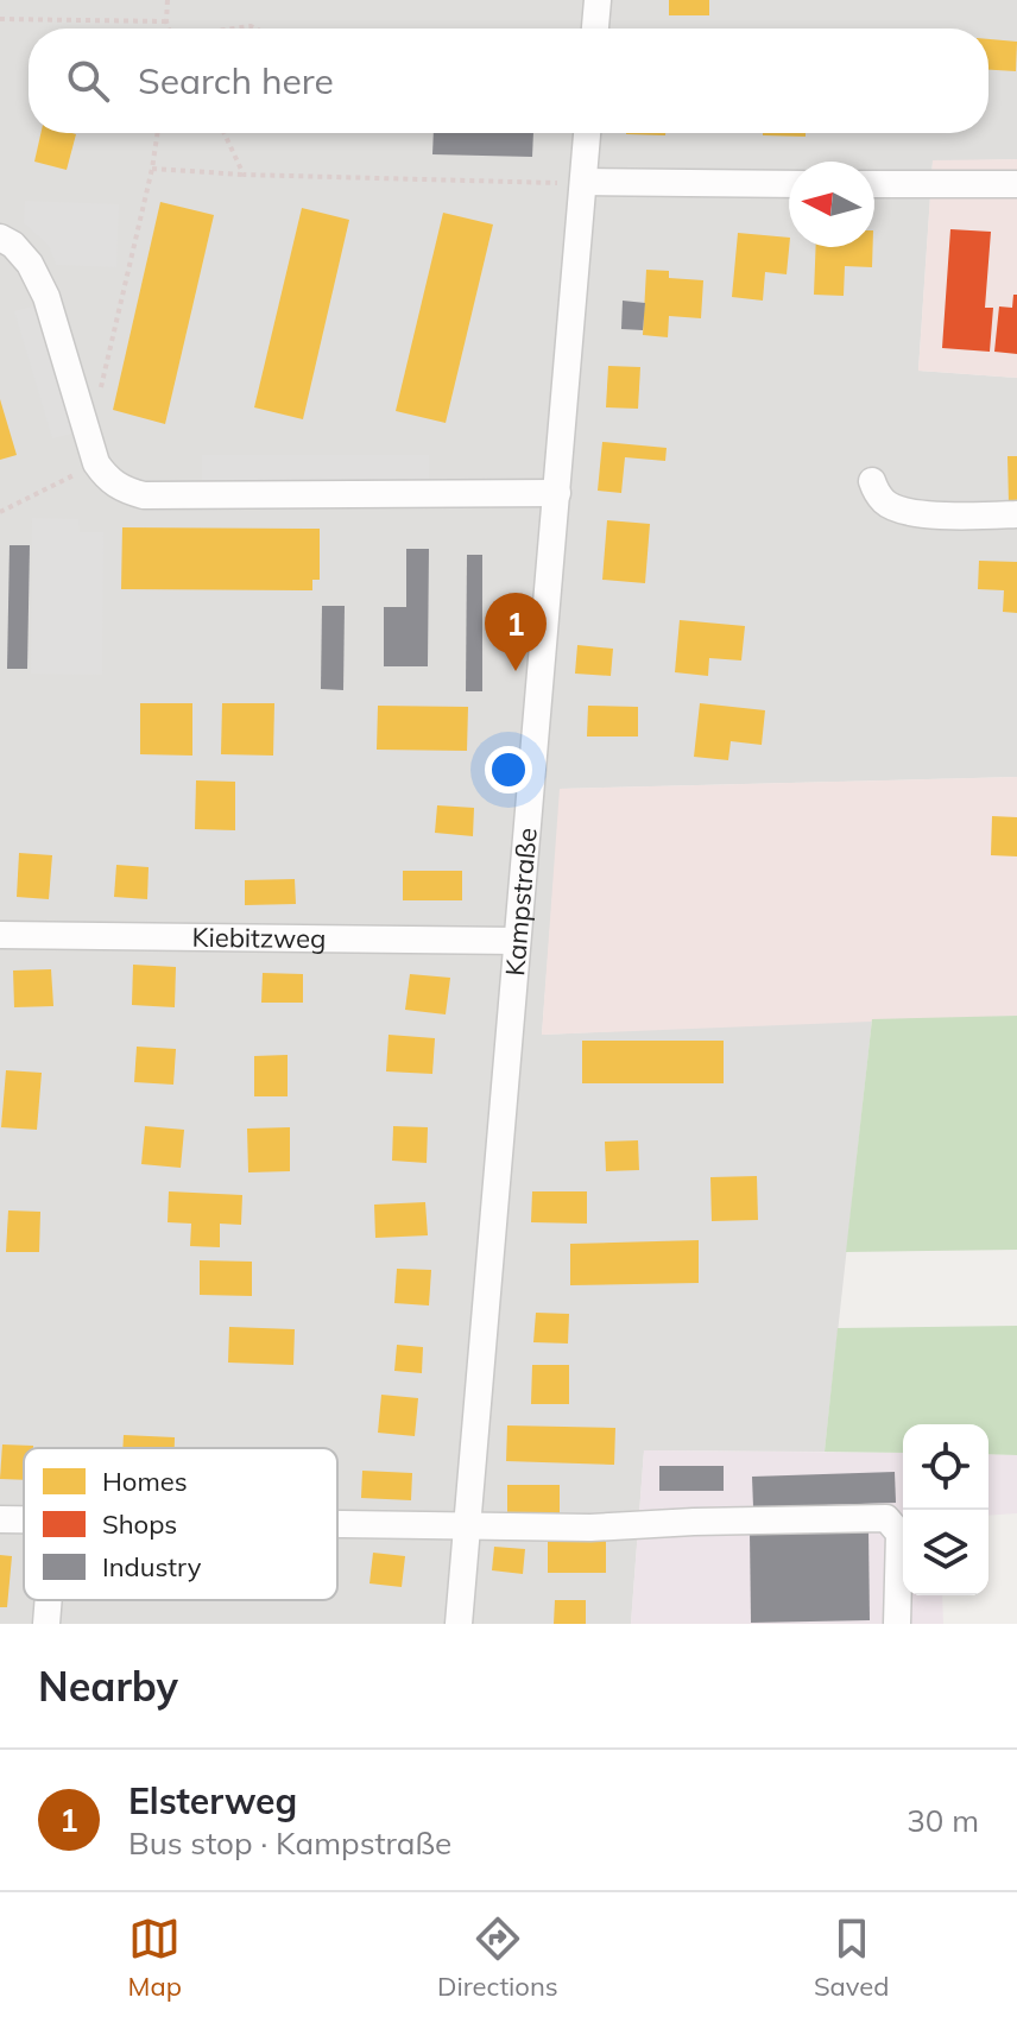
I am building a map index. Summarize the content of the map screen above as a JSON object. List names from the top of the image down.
{
  "streets": {
    "street": ["Kampstraße", "Kiebitzweg"]
  },
  "crossings": [
    ["Kampstraße", "Kiebitzweg"]
  ],
  "legend": ["Homes", "Shops", "Industry"],
  "north": "left",
  "page": {
    "search": "Search here",
    "pins": "1",
    "heading": "Nearby",
    "list": [
      {
        "mark": "1",
        "name": "Elsterweg",
        "note": "Bus stop · Kampstraße",
        "value": "30 m"
      }
    ],
    "nav": ["Map", "Directions", "Saved"]
  }
}
